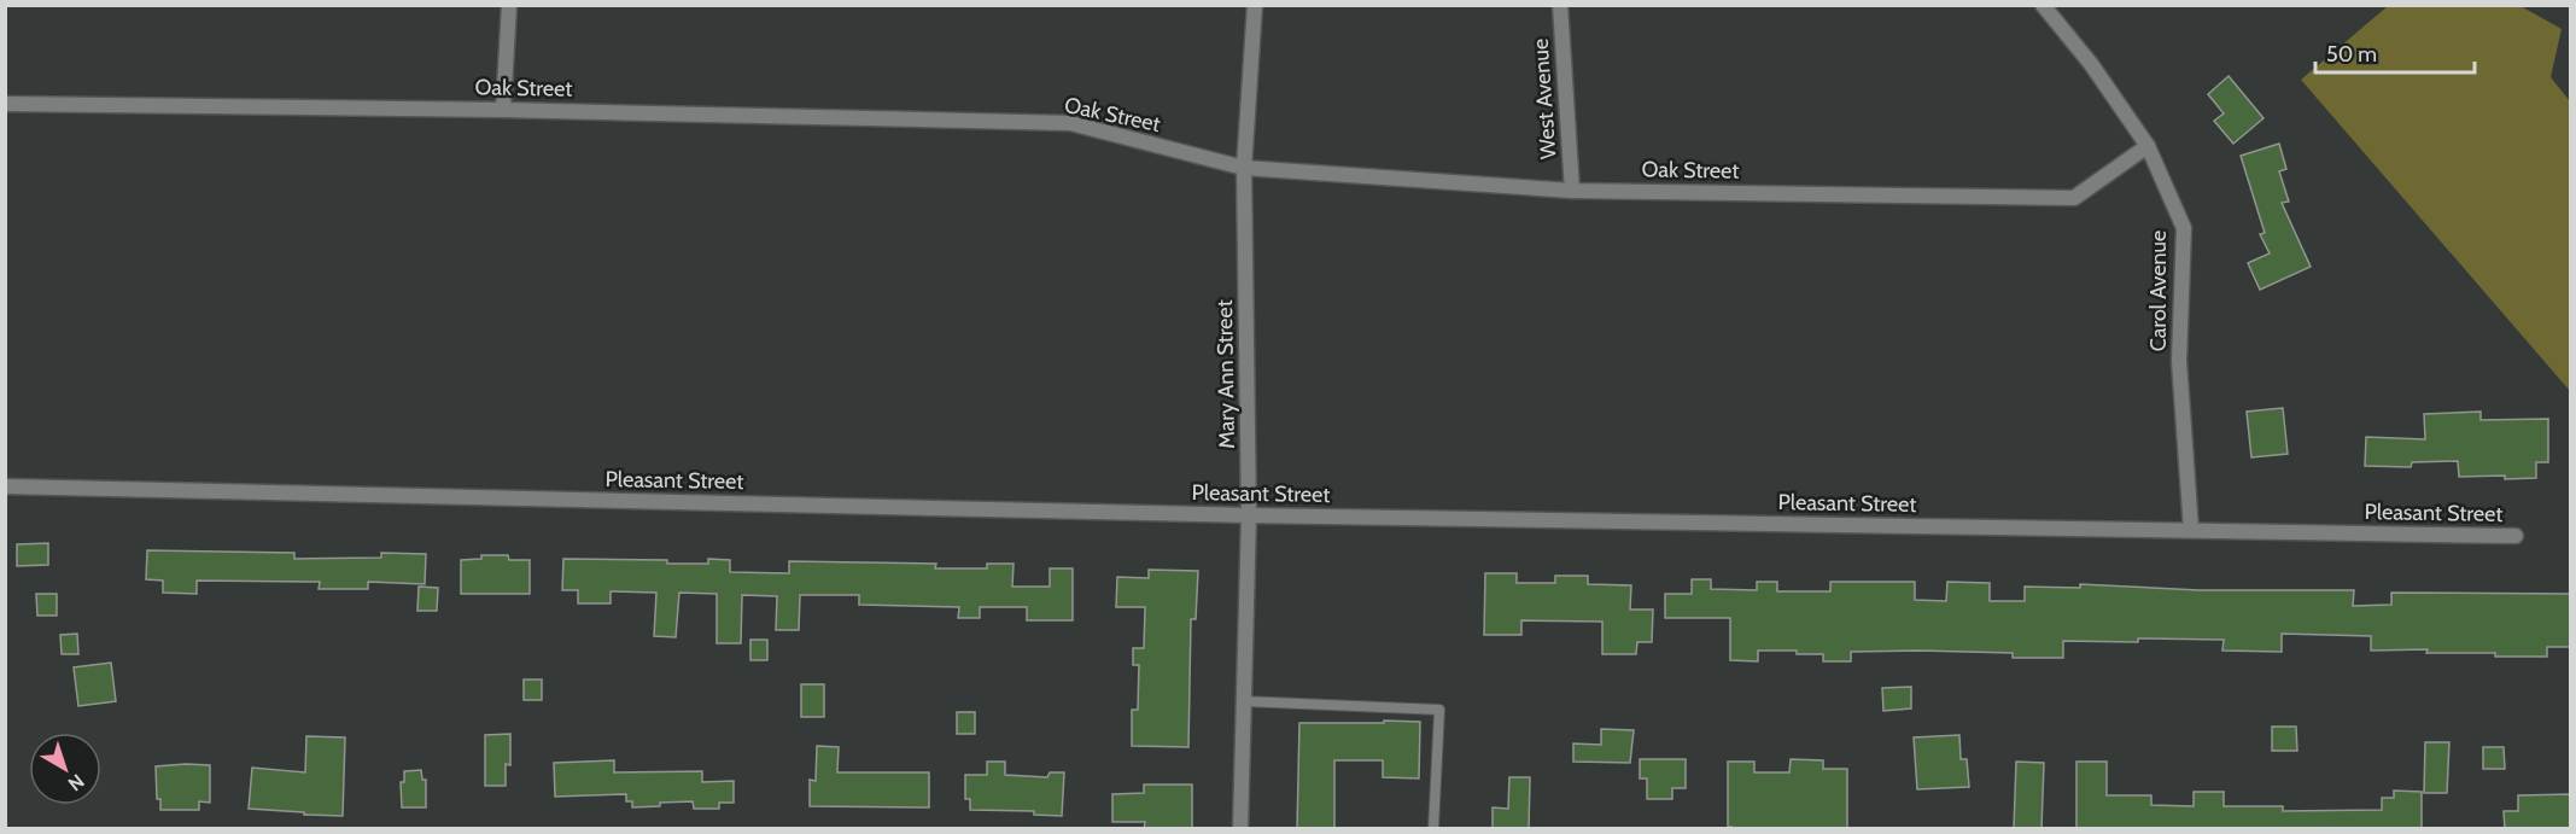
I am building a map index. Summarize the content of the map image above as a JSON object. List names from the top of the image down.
{
  "streets": {
    "street": [
      "Oak Street",
      "West Avenue",
      "Carol Avenue",
      "Mary Ann Street",
      "Pleasant Street"
    ]
  },
  "crossings": [
    ["Oak Street", "West Avenue"],
    ["Oak Street", "Carol Avenue"],
    ["Oak Street", "Mary Ann Street"],
    ["Carol Avenue", "Pleasant Street"],
    ["Mary Ann Street", "Pleasant Street"]
  ],
  "scale_bar": "50 m",
  "north": "bottom right"
}
